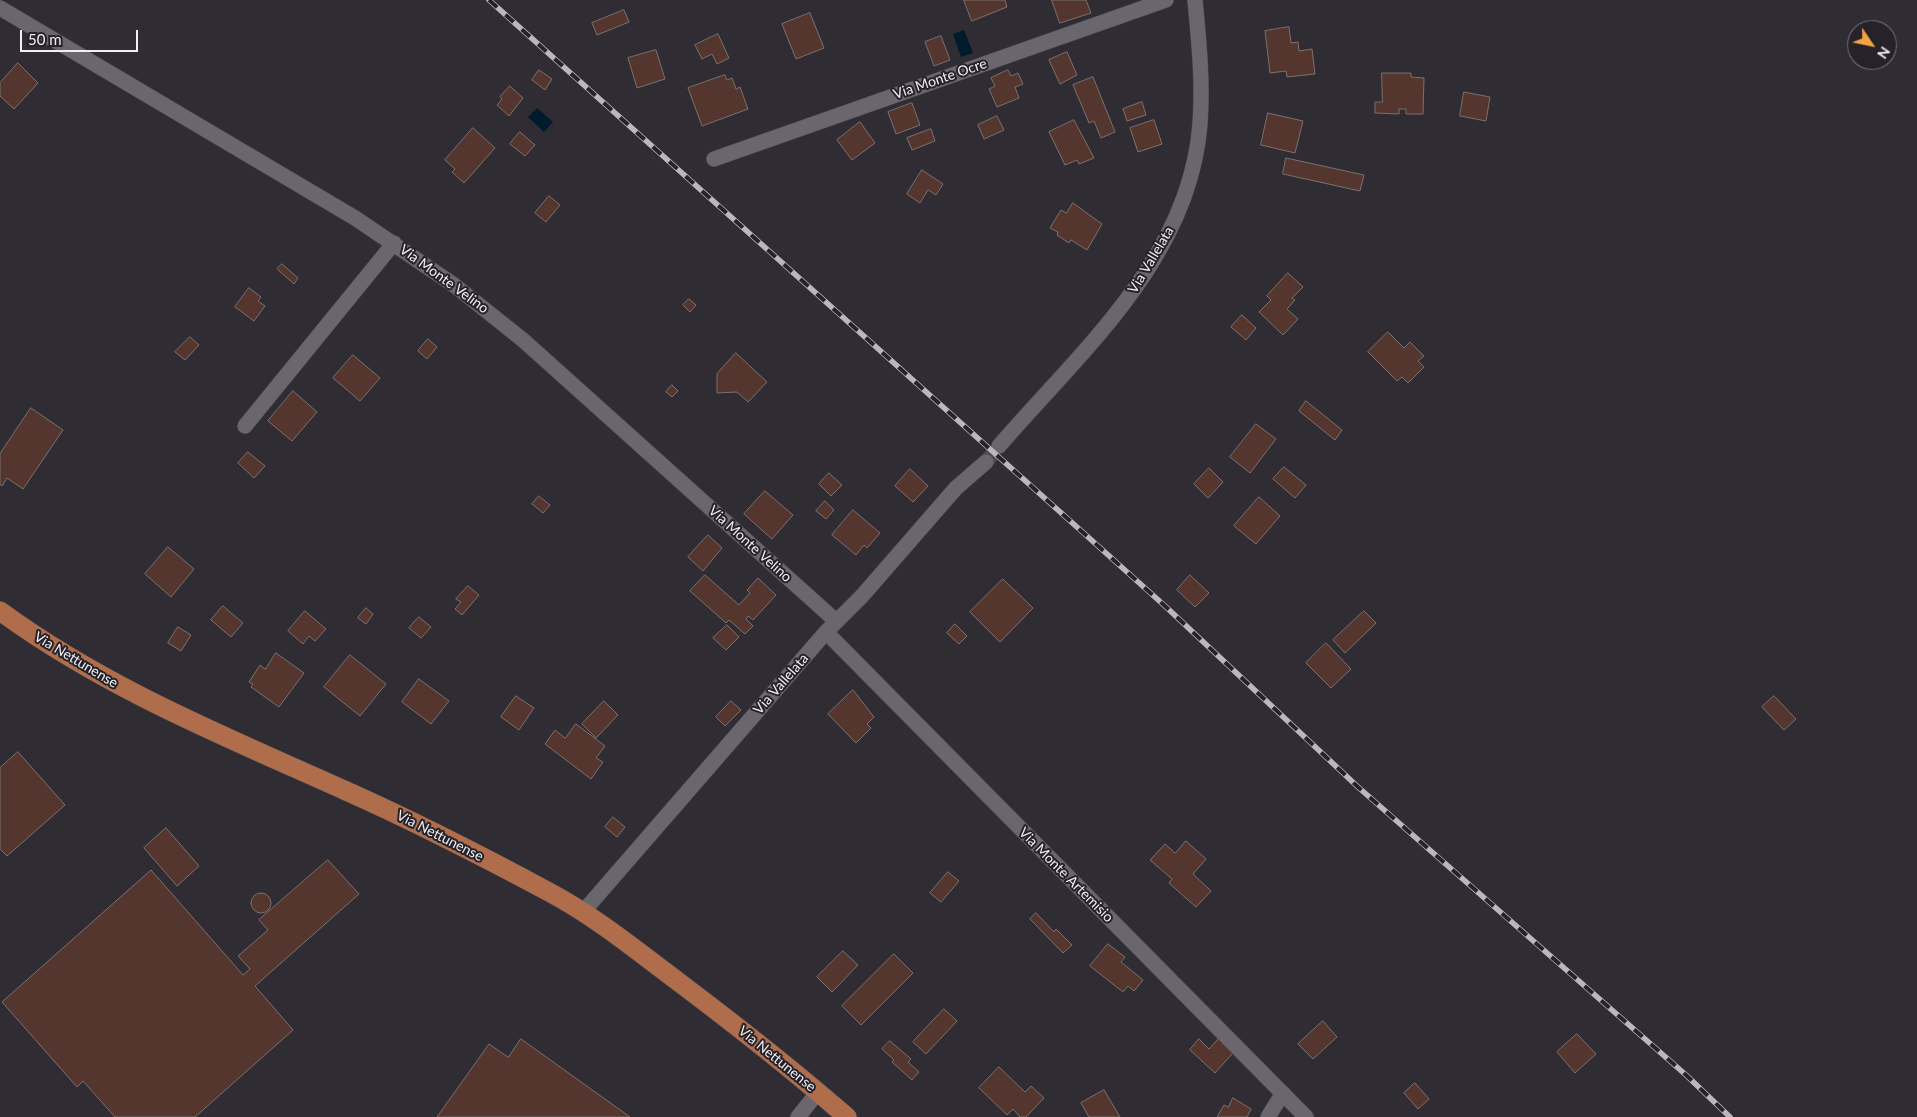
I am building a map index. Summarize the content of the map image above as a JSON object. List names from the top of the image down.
{
  "streets": {
    "main road": ["Via Nettunense"],
    "street": [
      "Via Monte Ocre",
      "Via Vallelata",
      "Via Monte Velino",
      "Via Monte Artemisio"
    ]
  },
  "crossings": [
    ["Via Vallelata", "Via Monte Velino"],
    ["Via Vallelata", "Via Nettunense"],
    ["Via Vallelata", "Via Monte Artemisio"],
    ["Via Monte Velino", "Via Monte Artemisio"]
  ],
  "scale_bar": "50 m",
  "north": "bottom right"
}
